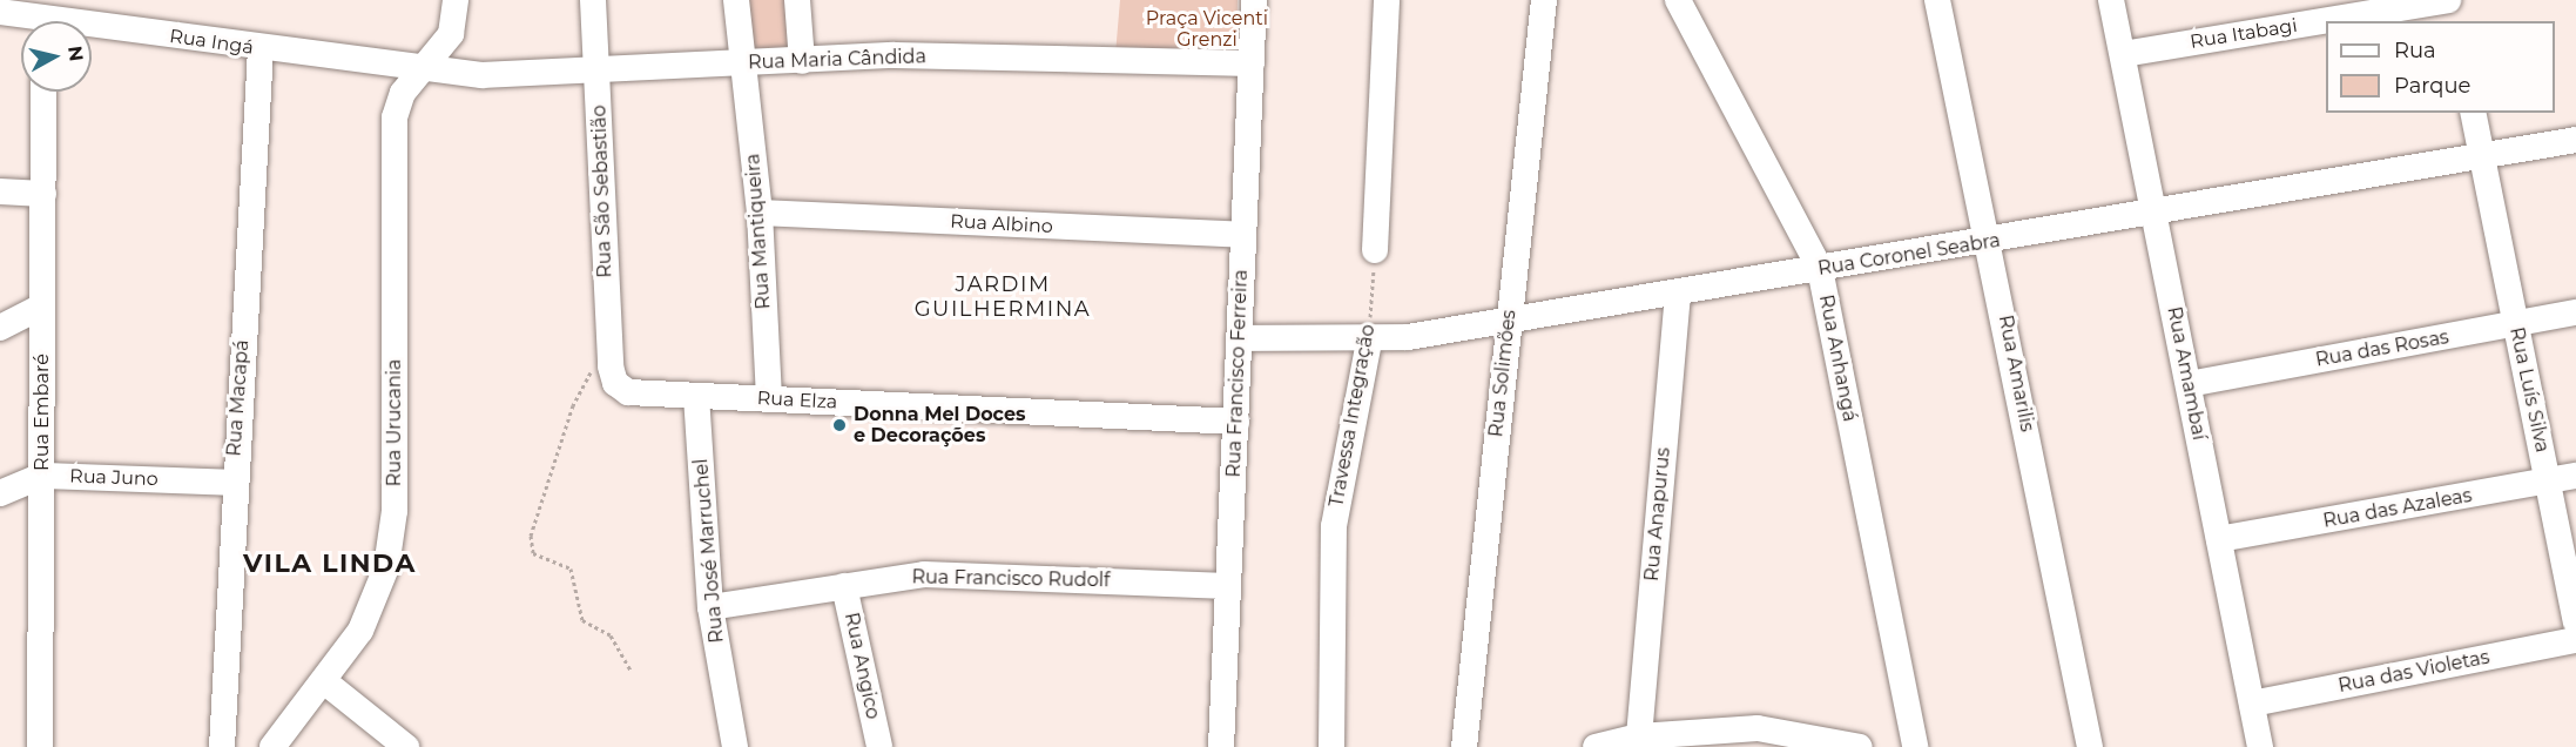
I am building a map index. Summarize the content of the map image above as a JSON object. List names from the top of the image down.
{
  "streets": {
    "street": [
      "Rua Itabagi",
      "Rua Ingá",
      "Rua Maria Cândida",
      "Rua São Sebastião",
      "Rua Albino",
      "Rua Mantiqueira",
      "Rua Coronel Seabra",
      "Rua das Rosas",
      "Rua Anhangá",
      "Rua Francisco Ferreira",
      "Rua Solimões",
      "Rua Amarilis",
      "Rua Amambaí",
      "Rua Luís Silva",
      "Rua Macapá",
      "Rua Elza",
      "Rua Embaré",
      "Travessa Integração",
      "Rua Urucania",
      "Rua Juno",
      "Rua das Azaleas",
      "Rua Anapurus",
      "Rua José Marruchel",
      "Rua Francisco Rudolf",
      "Rua Angico",
      "Rua das Violetas"
    ]
  },
  "crossings": [
    ["Rua Itabagi", "Rua Amambaí"],
    ["Rua Ingá", "Rua Maria Cândida"],
    ["Rua Ingá", "Rua Macapá"],
    ["Rua Ingá", "Rua Urucania"],
    ["Rua Maria Cândida", "Rua São Sebastião"],
    ["Rua Maria Cândida", "Rua Mantiqueira"],
    ["Rua Maria Cândida", "Rua Francisco Ferreira"],
    ["Rua Maria Cândida", "Rua Urucania"],
    ["Rua São Sebastião", "Rua Elza"],
    ["Rua Albino", "Rua Mantiqueira"],
    ["Rua Albino", "Rua Francisco Ferreira"],
    ["Rua Mantiqueira", "Rua Elza"],
    ["Rua Coronel Seabra", "Rua Anhangá"],
    ["Rua Coronel Seabra", "Rua Francisco Ferreira"],
    ["Rua Coronel Seabra", "Rua Solimões"],
    ["Rua Coronel Seabra", "Rua Amarilis"],
    ["Rua Coronel Seabra", "Rua Amambaí"],
    ["Rua Coronel Seabra", "Rua Luís Silva"],
    ["Rua Coronel Seabra", "Travessa Integração"],
    ["Rua Coronel Seabra", "Rua Anapurus"],
    ["Rua das Rosas", "Rua Amambaí"],
    ["Rua das Rosas", "Rua Luís Silva"],
    ["Rua Francisco Ferreira", "Rua Elza"],
    ["Rua Francisco Ferreira", "Rua Francisco Rudolf"],
    ["Rua Amambaí", "Rua das Azaleas"],
    ["Rua Amambaí", "Rua das Violetas"],
    ["Rua Luís Silva", "Rua das Azaleas"],
    ["Rua Macapá", "Rua Juno"],
    ["Rua Elza", "Rua José Marruchel"],
    ["Rua Embaré", "Rua Juno"],
    ["Rua José Marruchel", "Rua Francisco Rudolf"],
    ["Rua Francisco Rudolf", "Rua Angico"]
  ],
  "districts": ["JARDIM GUILHERMINA", "VILA LINDA"],
  "parks": ["Praça Vicenti Grenzi"],
  "places": ["Donna Mel Doces e Decorações"],
  "legend": ["Rua", "Parque"],
  "north": "right"
}
